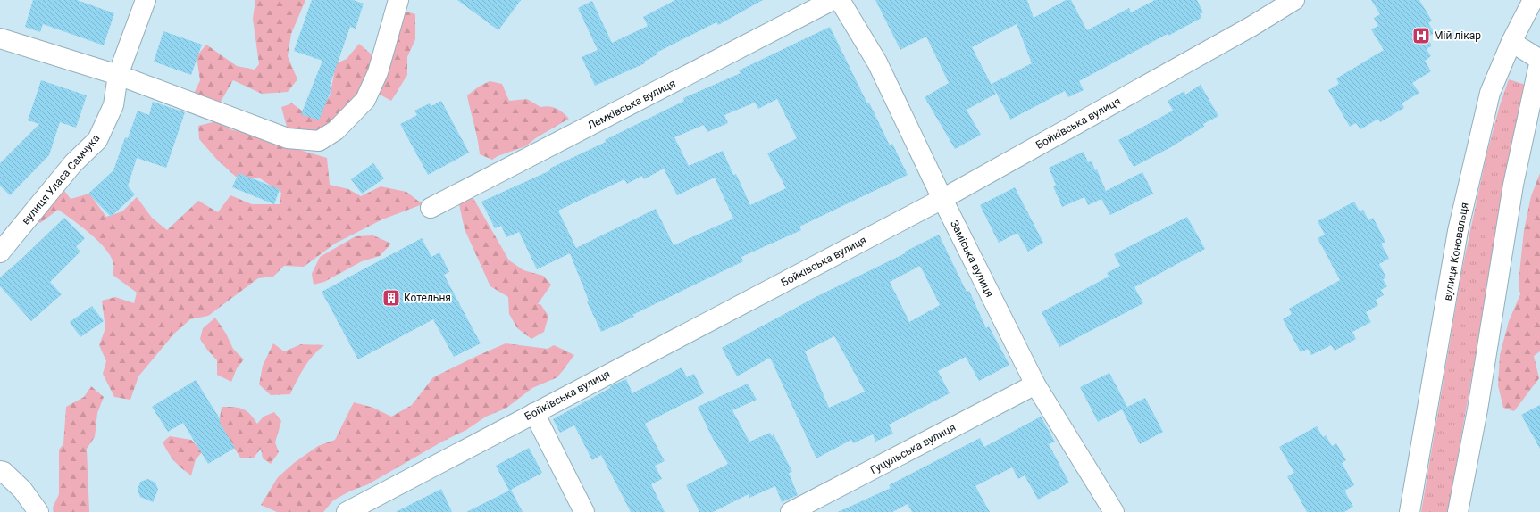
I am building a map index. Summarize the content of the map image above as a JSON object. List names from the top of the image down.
{
  "streets": {
    "street": [
      "Лемківська вулиця",
      "Бойківська вулиця",
      "вулиця Уласа Самчука",
      "вулиця Коновальця",
      "Заміська вулиця",
      "Гуцульська вулиця"
    ]
  },
  "crossings": [
    ["Бойківська вулиця", "Заміська вулиця"],
    ["Заміська вулиця", "Гуцульська вулиця"]
  ],
  "places": {
    "hospital": ["Мій лікар"],
    "building": ["Котельня"]
  }
}
